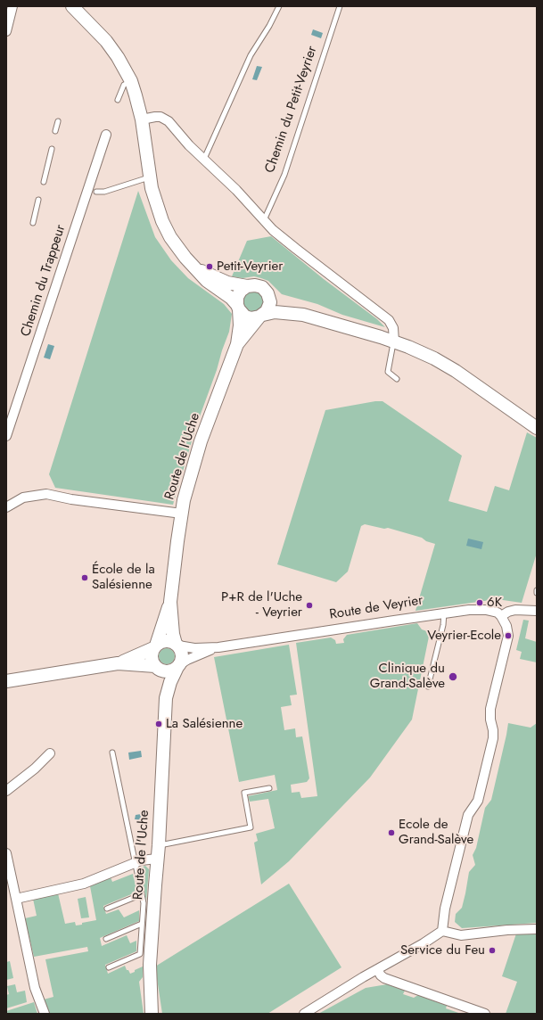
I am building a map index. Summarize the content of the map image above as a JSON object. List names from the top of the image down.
{
  "streets": {
    "street": ["Chemin du Trappeur", "Route de l'Uche", "Route de Veyrier"],
    "lane": ["Chemin du Petit-Veyrier"]
  },
  "crossings": [
    ["Route de l'Uche", "Route de Veyrier"]
  ],
  "places": [
    "Petit-Veyrier",
    "École de la Salésienne",
    "6K",
    "P+R de l'Uche - Veyrier",
    "Veyrier-Ecole",
    "Clinique du Grand-Salève",
    "La Salésienne",
    "Ecole de Grand-Salève",
    "Service du Feu"
  ]
}
